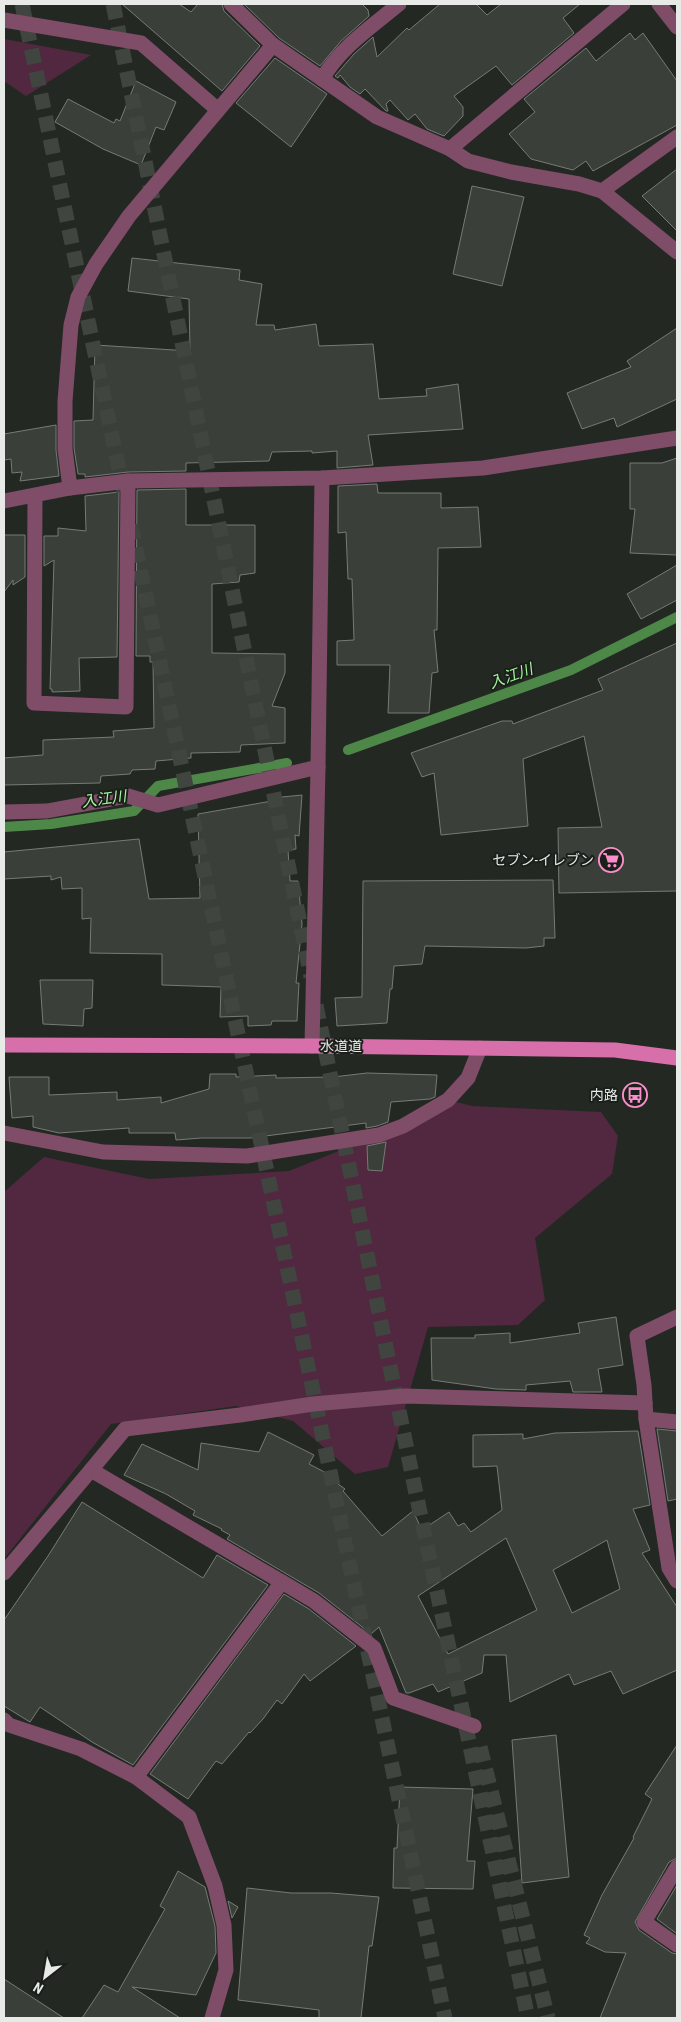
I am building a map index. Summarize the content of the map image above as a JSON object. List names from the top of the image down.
{
  "streets": {
    "main road": ["水道道"]
  },
  "water": ["入江川"],
  "places": {
    "supermarket": ["セブン-イレブン"],
    "bus stop": ["内路"]
  },
  "north": "bottom left"
}
